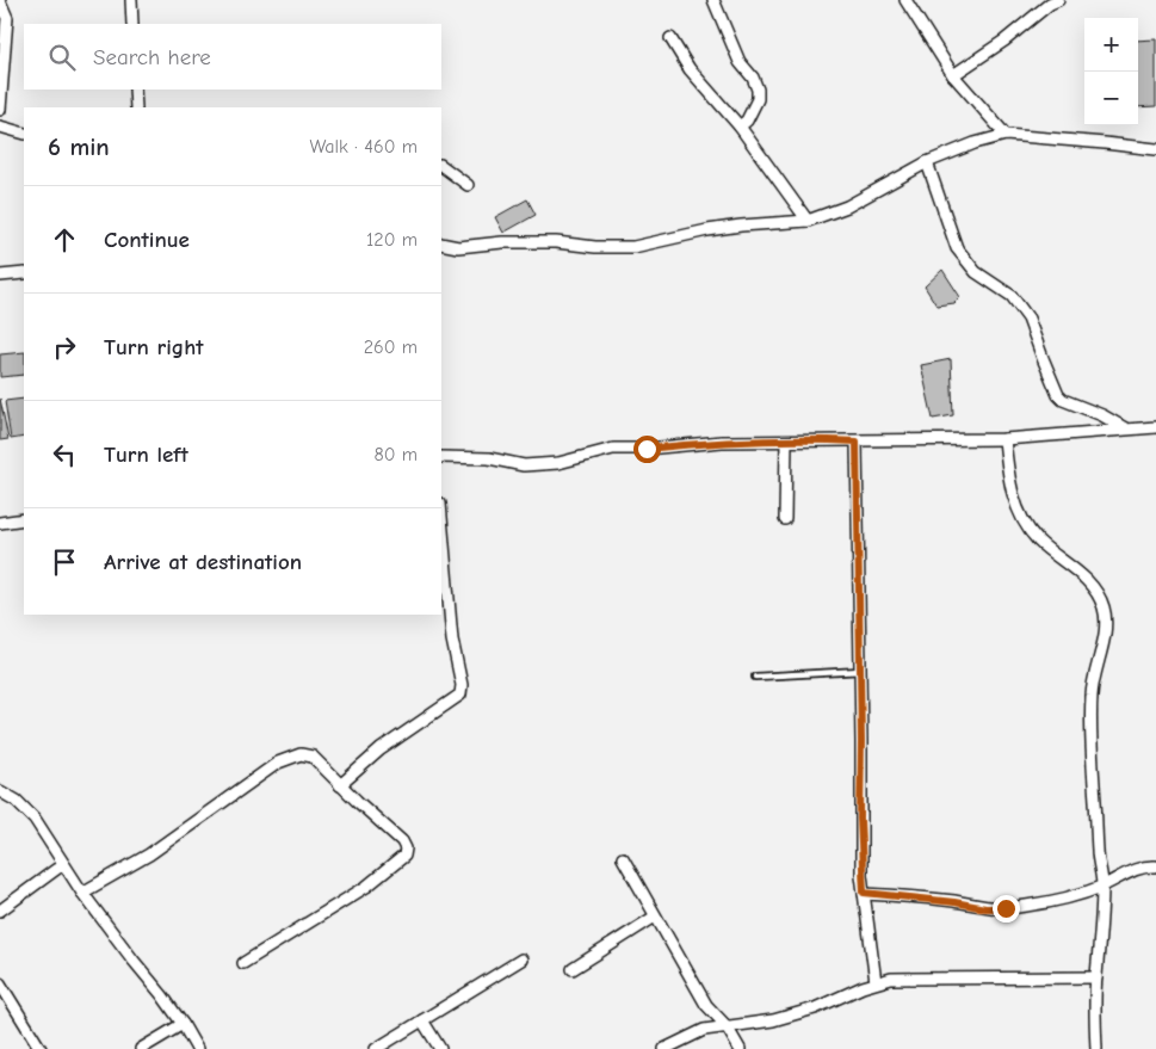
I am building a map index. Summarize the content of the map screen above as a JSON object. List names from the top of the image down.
{
  "page": {
    "map_buttons": ["+", "−"],
    "search": "Search here",
    "heading": ["6 min", "Walk · 460 m"],
    "list": [
      ["Continue", "120 m"],
      ["Turn right", "260 m"],
      ["Turn left", "80 m"],
      "Arrive at destination"
    ]
  }
}
